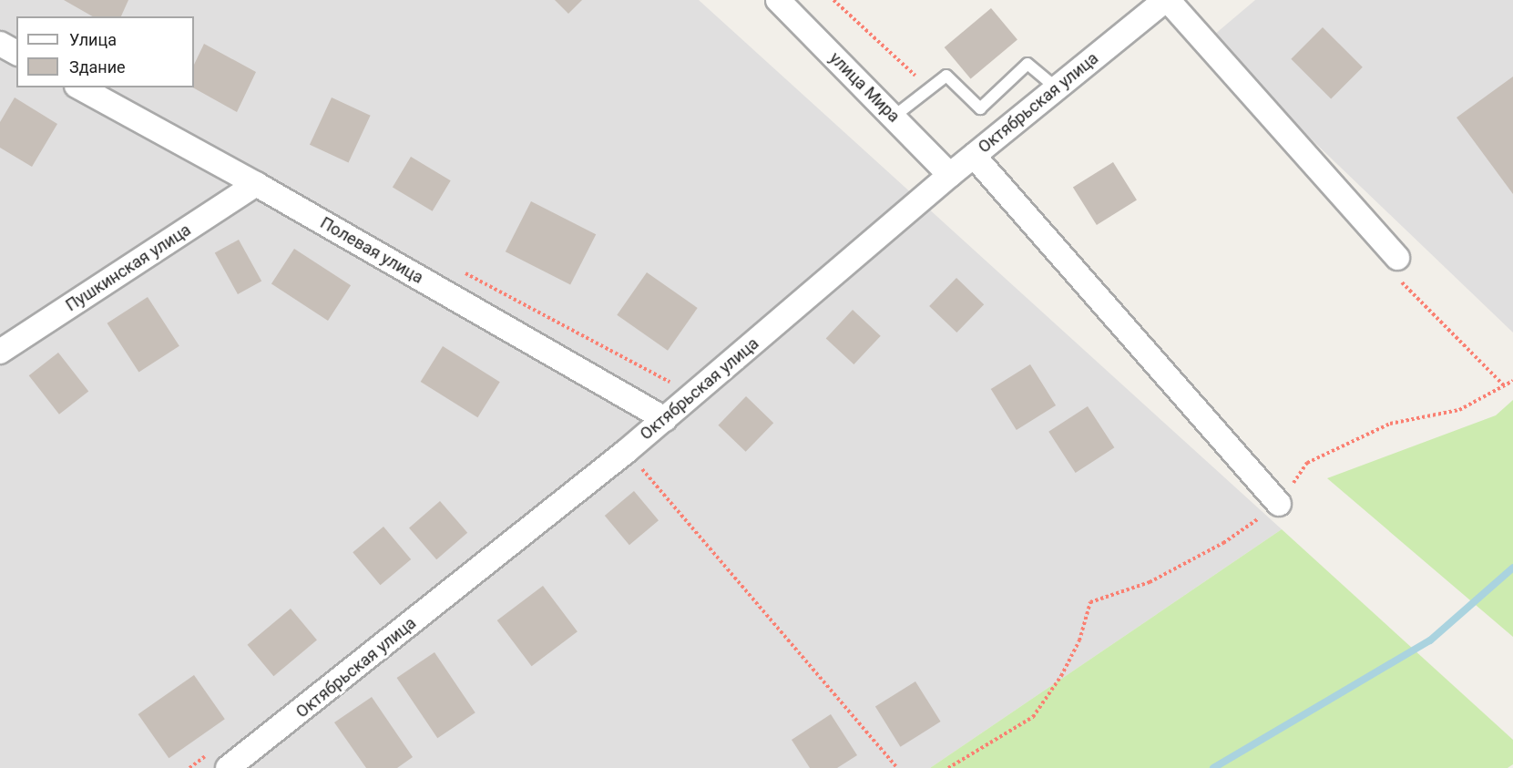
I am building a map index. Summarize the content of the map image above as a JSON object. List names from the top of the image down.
{
  "streets": {
    "street": [
      "улица Мира",
      "Октябрьская улица",
      "Полевая улица",
      "Пушкинская улица"
    ]
  },
  "crossings": [
    ["улица Мира", "Октябрьская улица"],
    ["Октябрьская улица", "Полевая улица"],
    ["Полевая улица", "Пушкинская улица"]
  ],
  "legend": ["Улица", "Здание"]
}
